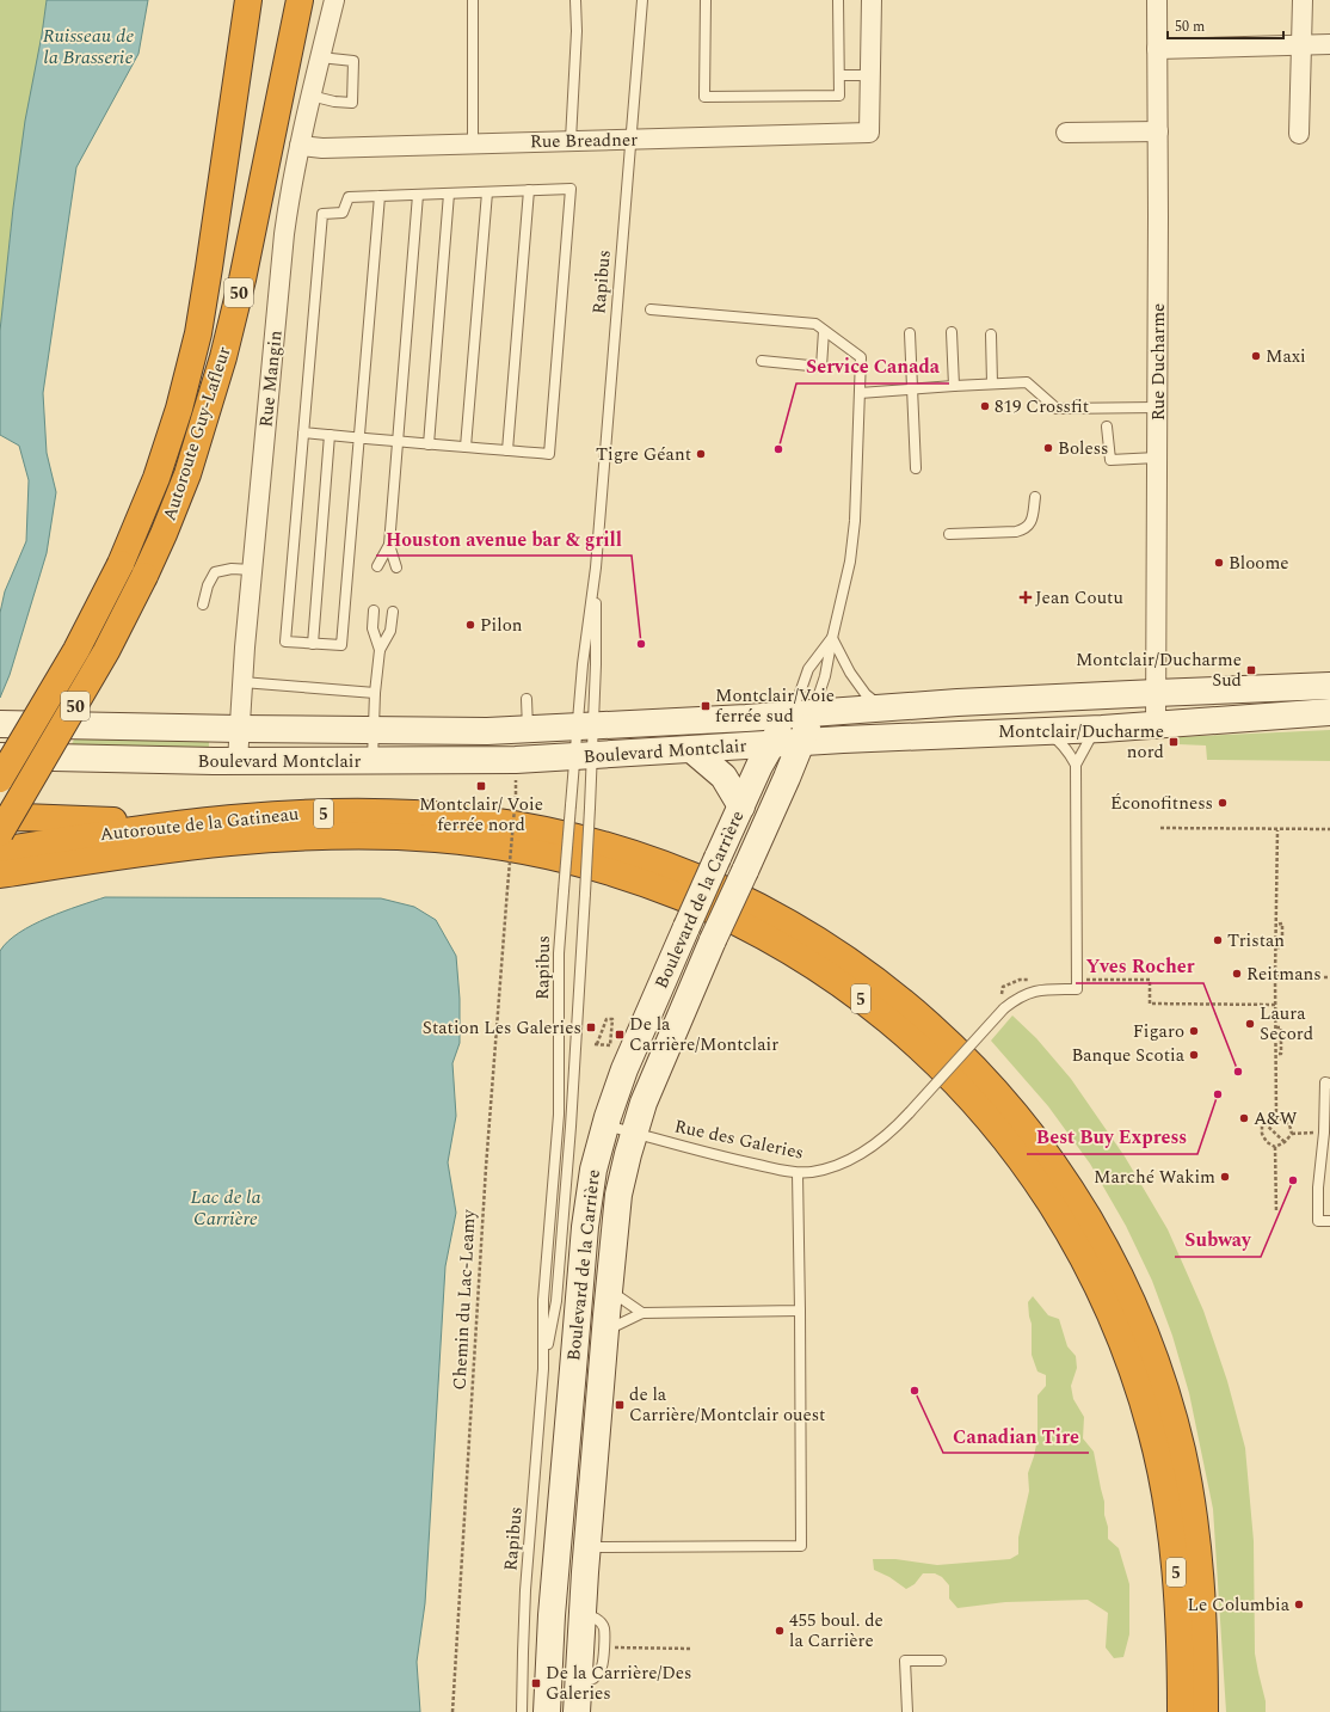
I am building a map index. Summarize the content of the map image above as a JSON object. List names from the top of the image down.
{
  "streets": {
    "highway": [
      "50",
      "Autoroute Guy-Lafleur",
      "5",
      "Autoroute de la Gatineau"
    ],
    "main road": ["Boulevard Montclair", "Boulevard de la Carrière"],
    "street": ["Rue Breadner", "Rue Ducharme", "Rue Mangin"],
    "lane": ["Rapibus", "Rue des Galeries"],
    "path": ["Chemin du Lac-Leamy"]
  },
  "crossings": [
    ["Rue Breadner", "Rapibus"],
    ["Rue Breadner", "Rue Mangin"],
    ["Rapibus", "Boulevard Montclair"],
    ["Rue Ducharme", "Boulevard Montclair"],
    ["Rue Mangin", "Boulevard Montclair"],
    ["Boulevard Montclair", "Boulevard de la Carrière"],
    ["Boulevard de la Carrière", "Rue des Galeries"]
  ],
  "water": ["Ruisseau de la Brasserie", "Lac de la Carrière"],
  "places": {
    "other": [
      "Maxi",
      "819 Crossfit",
      "Boless",
      "Service Canada",
      "Tigre Géant",
      "Bloome",
      "Pilon",
      "Houston avenue bar & grill",
      "Éconofitness",
      "Tristan",
      "Reitmans",
      "Laura Secord",
      "Figaro",
      "Banque Scotia",
      "Yves Rocher",
      "Best Buy Express",
      "A&W",
      "Marché Wakim",
      "Subway",
      "Canadian Tire",
      "Le Columbia",
      "455 boul. de la Carrière"
    ],
    "health": ["Jean Coutu"],
    "transit": [
      "Montclair/Ducharme Sud",
      "Montclair/Voie ferrée sud",
      "Montclair/Ducharme nord",
      "Montclair/ Voie ferrée nord",
      "Station Les Galeries",
      "De la Carrière/Montclair",
      "de la Carrière/Montclair ouest",
      "De la Carrière/Des Galeries"
    ]
  },
  "scale_bar": "50 m"
}
